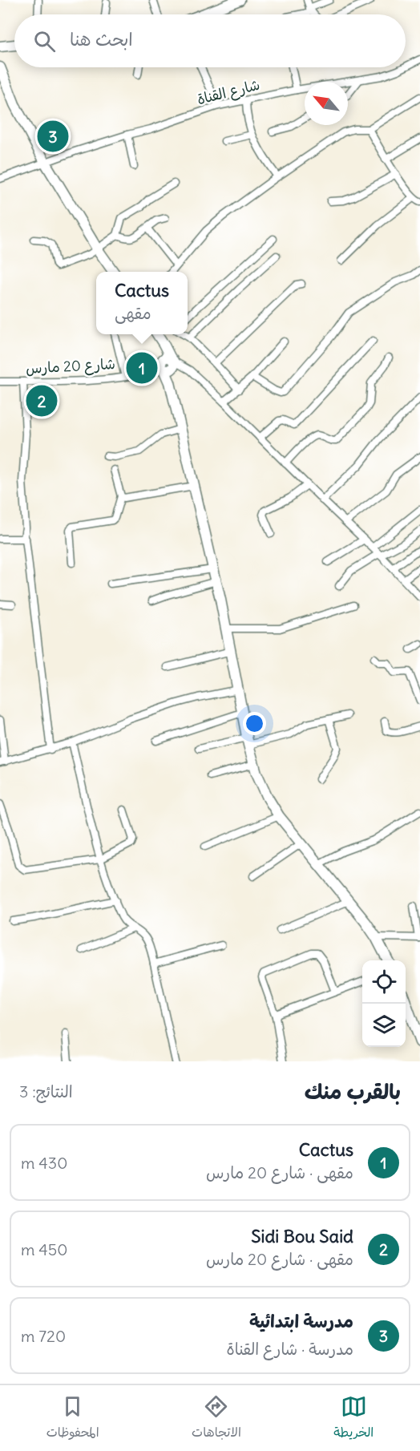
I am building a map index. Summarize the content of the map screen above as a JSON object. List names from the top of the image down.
{
  "streets": {
    "street": ["شارع القناة", "شارع 20 مارس"]
  },
  "north": "top left",
  "page": {
    "search": "ابحث هنا",
    "pins": ["3", "1", "2"],
    "popup": ["Cactus", "مقهى"],
    "heading": ["بالقرب منك", "النتائج: 3"],
    "list": [
      {
        "mark": "1",
        "name": "Cactus",
        "note": "مقهى · شارع 20 مارس",
        "value": "430 m"
      },
      {
        "mark": "2",
        "name": "Sidi Bou Said",
        "note": "مقهى · شارع 20 مارس",
        "value": "450 m"
      },
      {
        "mark": "3",
        "name": "مدرسة ابتدائية",
        "note": "مدرسة · شارع القناة",
        "value": "720 m"
      }
    ],
    "nav": ["الخريطة", "الاتجاهات", "المحفوظات"]
  }
}
